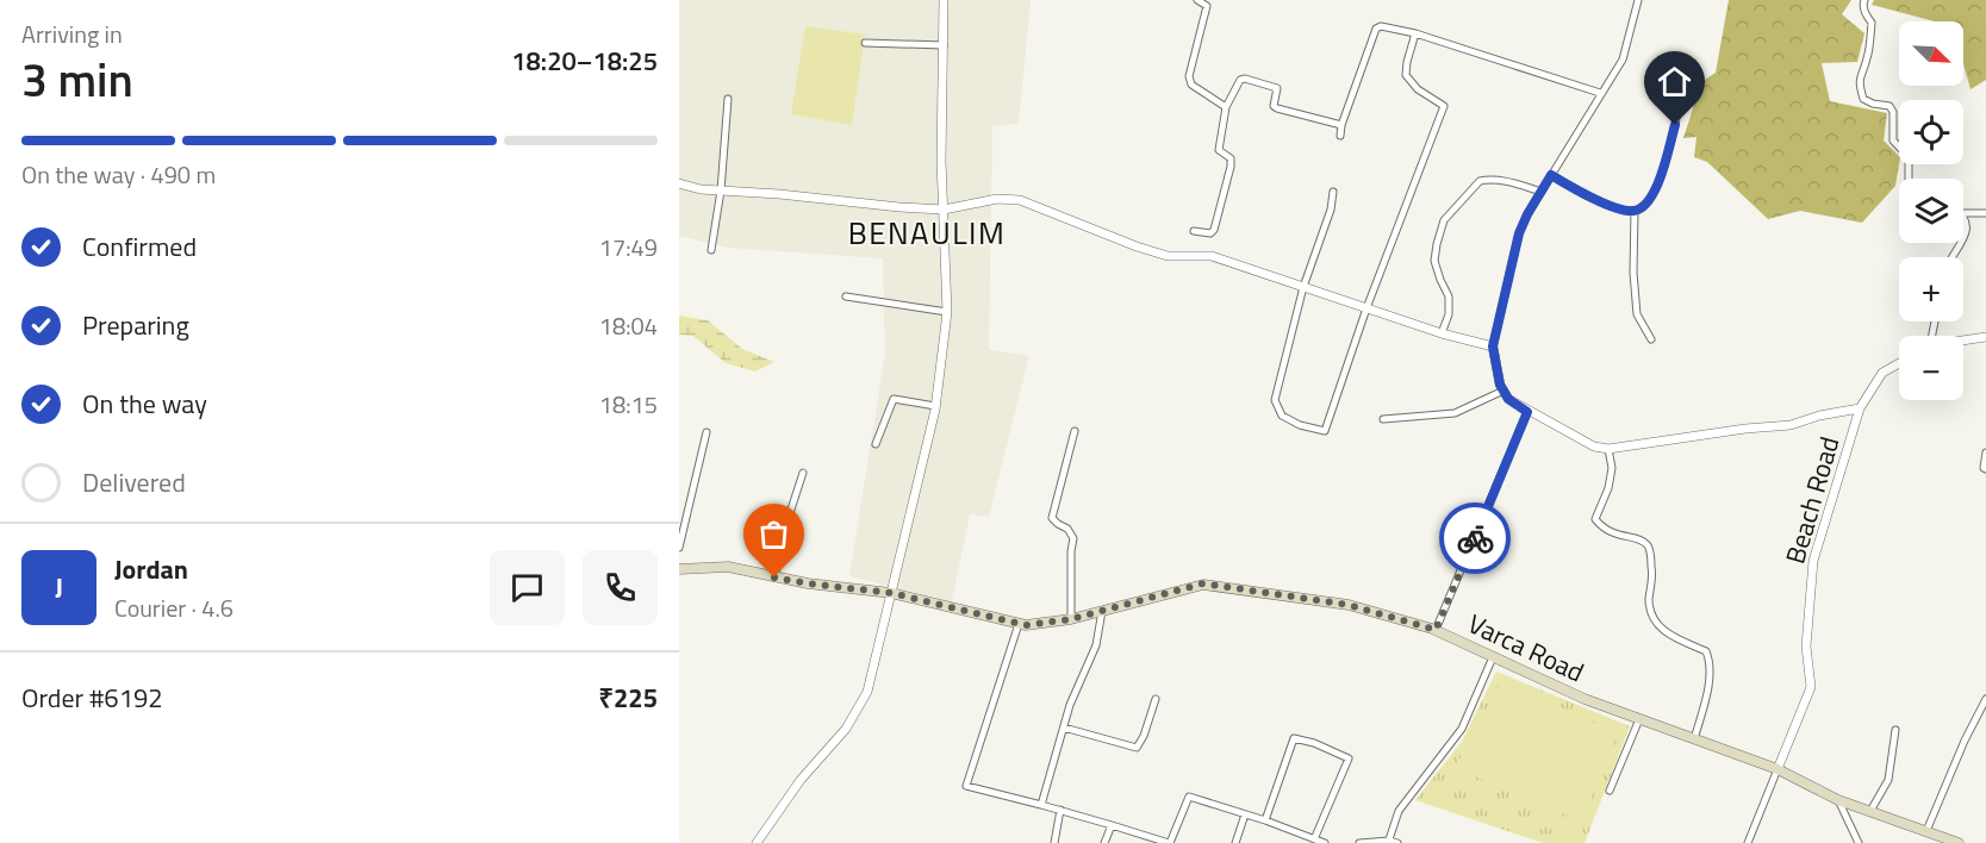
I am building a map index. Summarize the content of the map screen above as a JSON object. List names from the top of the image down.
{
  "streets": {
    "main road": ["Varca Road"],
    "street": ["Beach Road"]
  },
  "crossings": [
    ["Beach Road", "Varca Road"]
  ],
  "districts": ["BENAULIM"],
  "north": "bottom right",
  "page": {
    "heading": ["3 min", "Arriving in", "18:20–18:25"],
    "panel": [
      "Jordan",
      "Courier · 4.6",
      "Order #6192",
      "₹225"
    ],
    "map_buttons": ["+", "−"],
    "bar": "On the way · 490 m",
    "list": [
      ["Confirmed", "17:49"],
      ["Preparing", "18:04"],
      ["On the way", "18:15"],
      "Delivered"
    ],
    "round": "J"
  }
}
